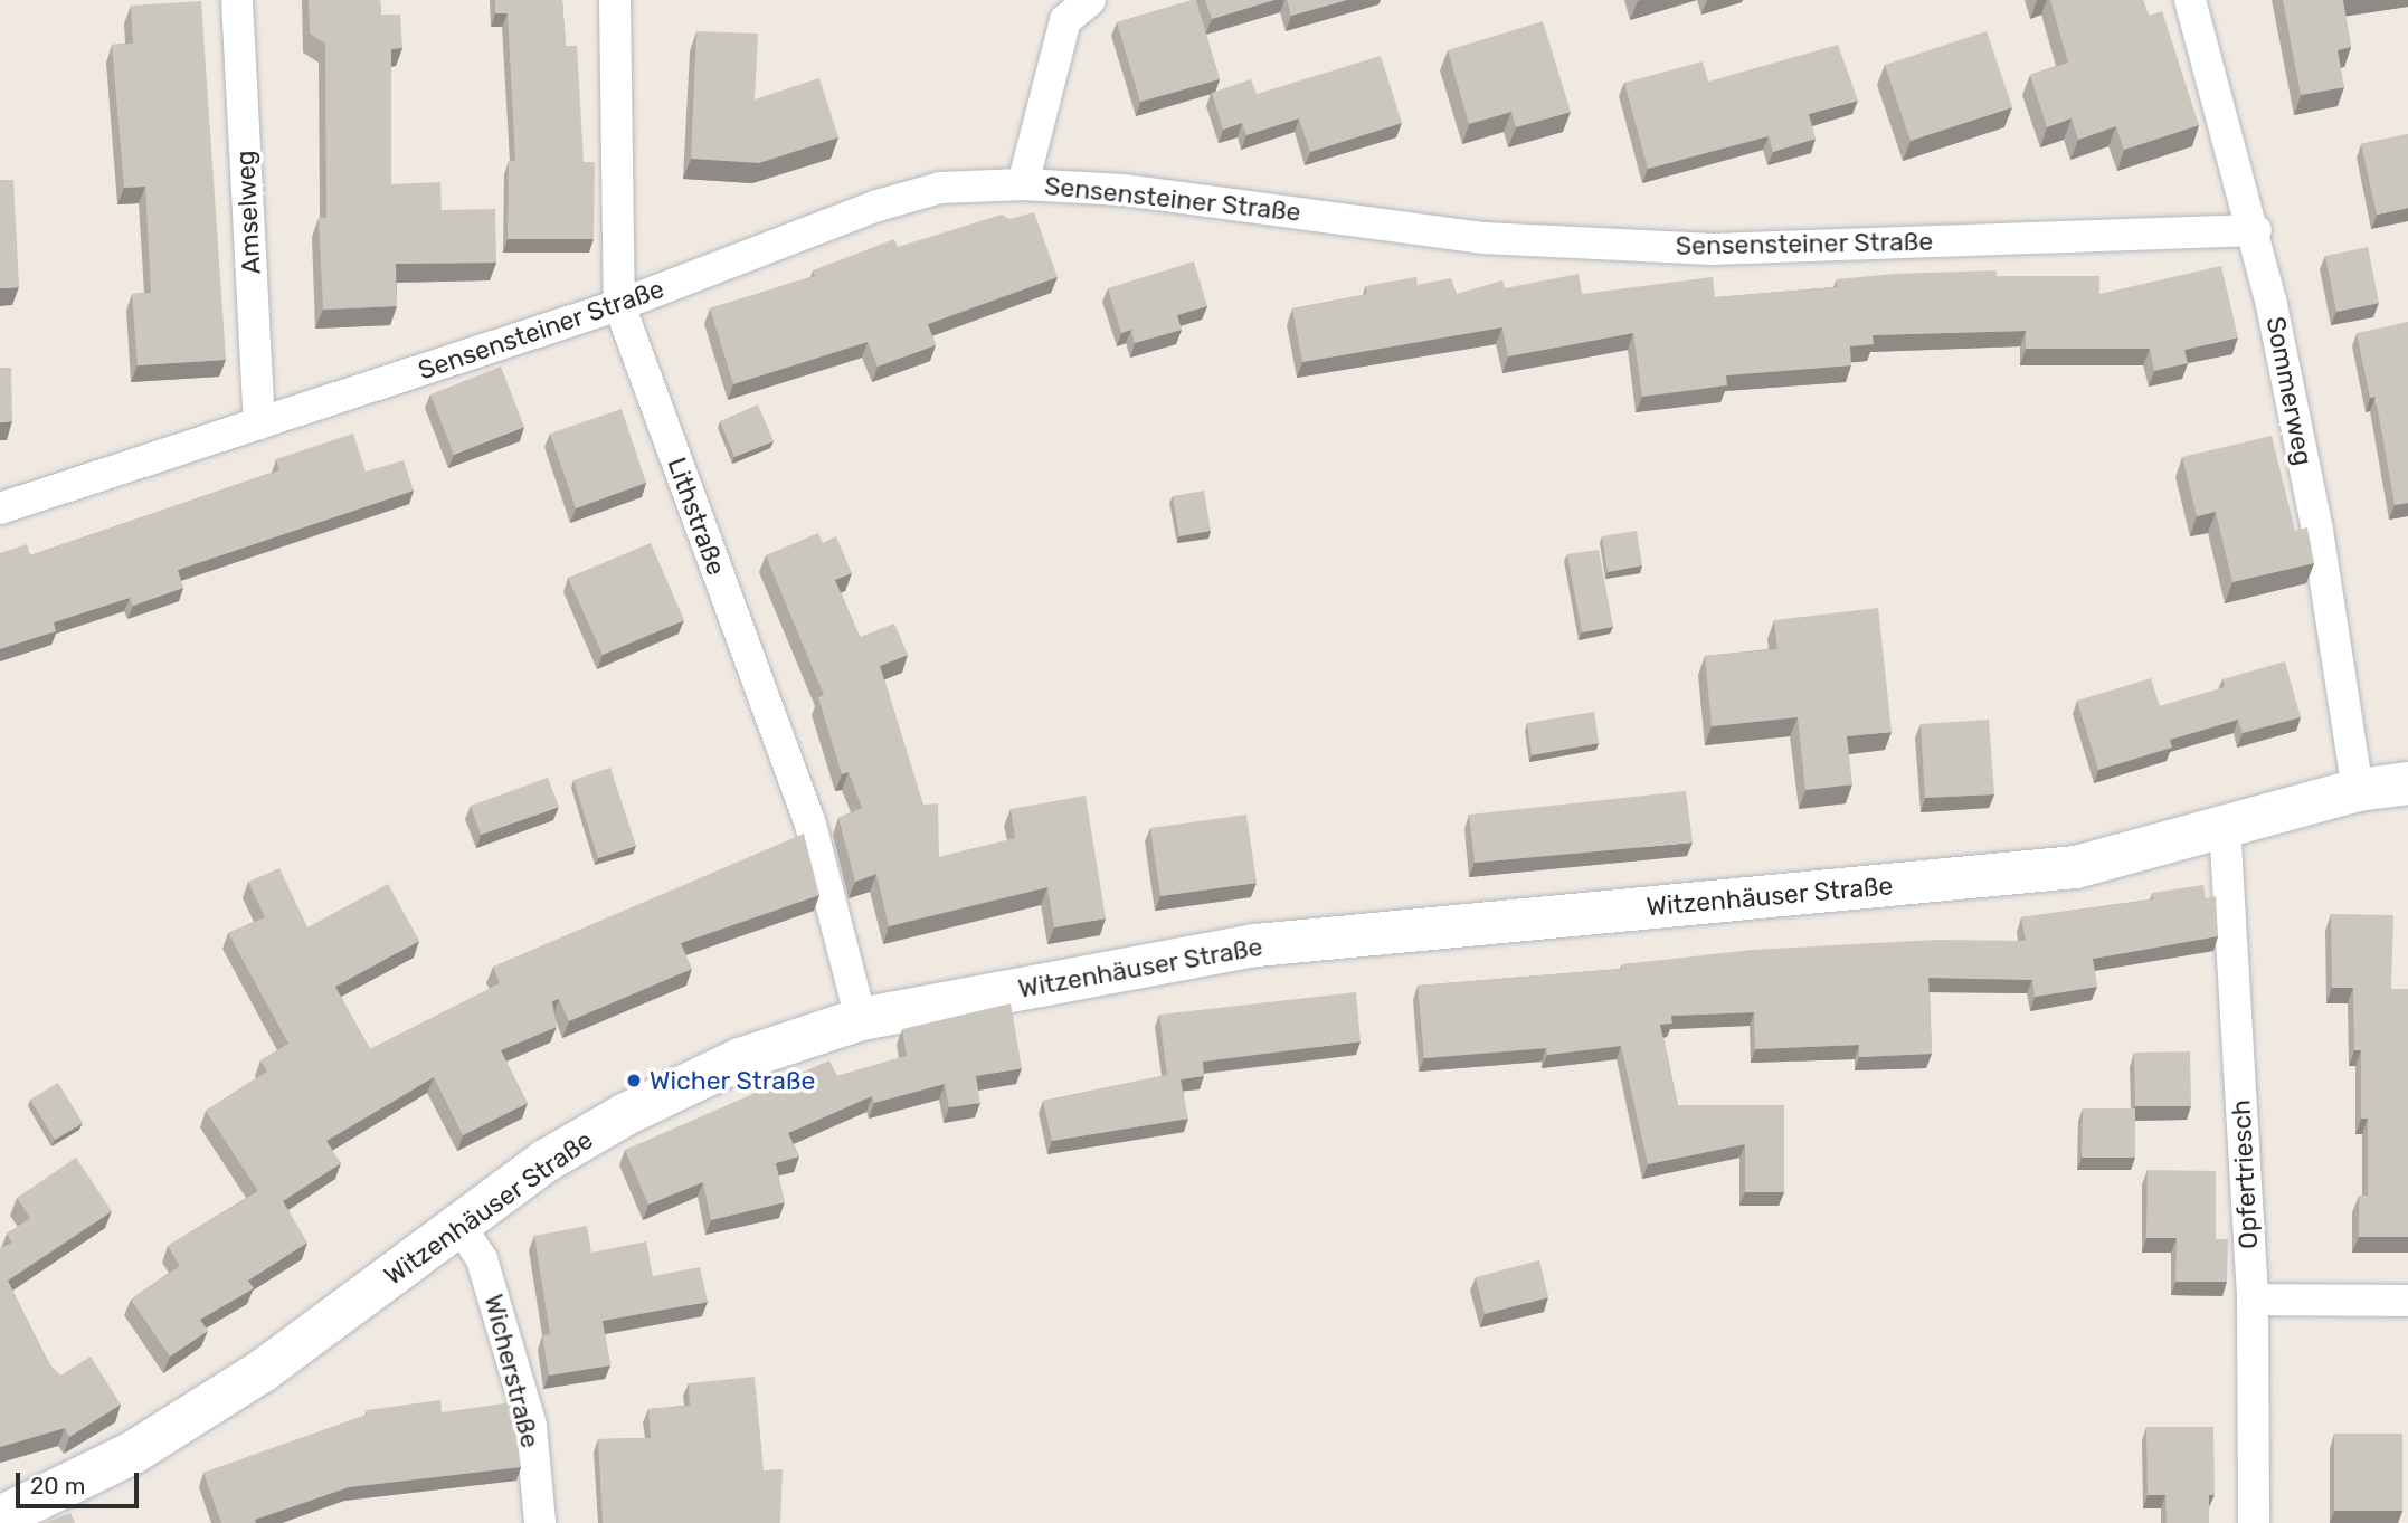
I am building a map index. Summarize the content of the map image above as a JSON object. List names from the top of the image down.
{
  "streets": {
    "main road": ["Witzenhäuser Straße"],
    "street": [
      "Sensensteiner Straße",
      "Amselweg",
      "Sommerweg",
      "Lithstraße",
      "Opfertriesch",
      "Wicherstraße"
    ]
  },
  "crossings": [
    ["Sensensteiner Straße", "Amselweg"],
    ["Sensensteiner Straße", "Sommerweg"],
    ["Sensensteiner Straße", "Lithstraße"],
    ["Sommerweg", "Witzenhäuser Straße"],
    ["Lithstraße", "Witzenhäuser Straße"],
    ["Witzenhäuser Straße", "Opfertriesch"],
    ["Witzenhäuser Straße", "Wicherstraße"]
  ],
  "places": ["Wicher Straße"],
  "scale_bar": "20 m"
}
